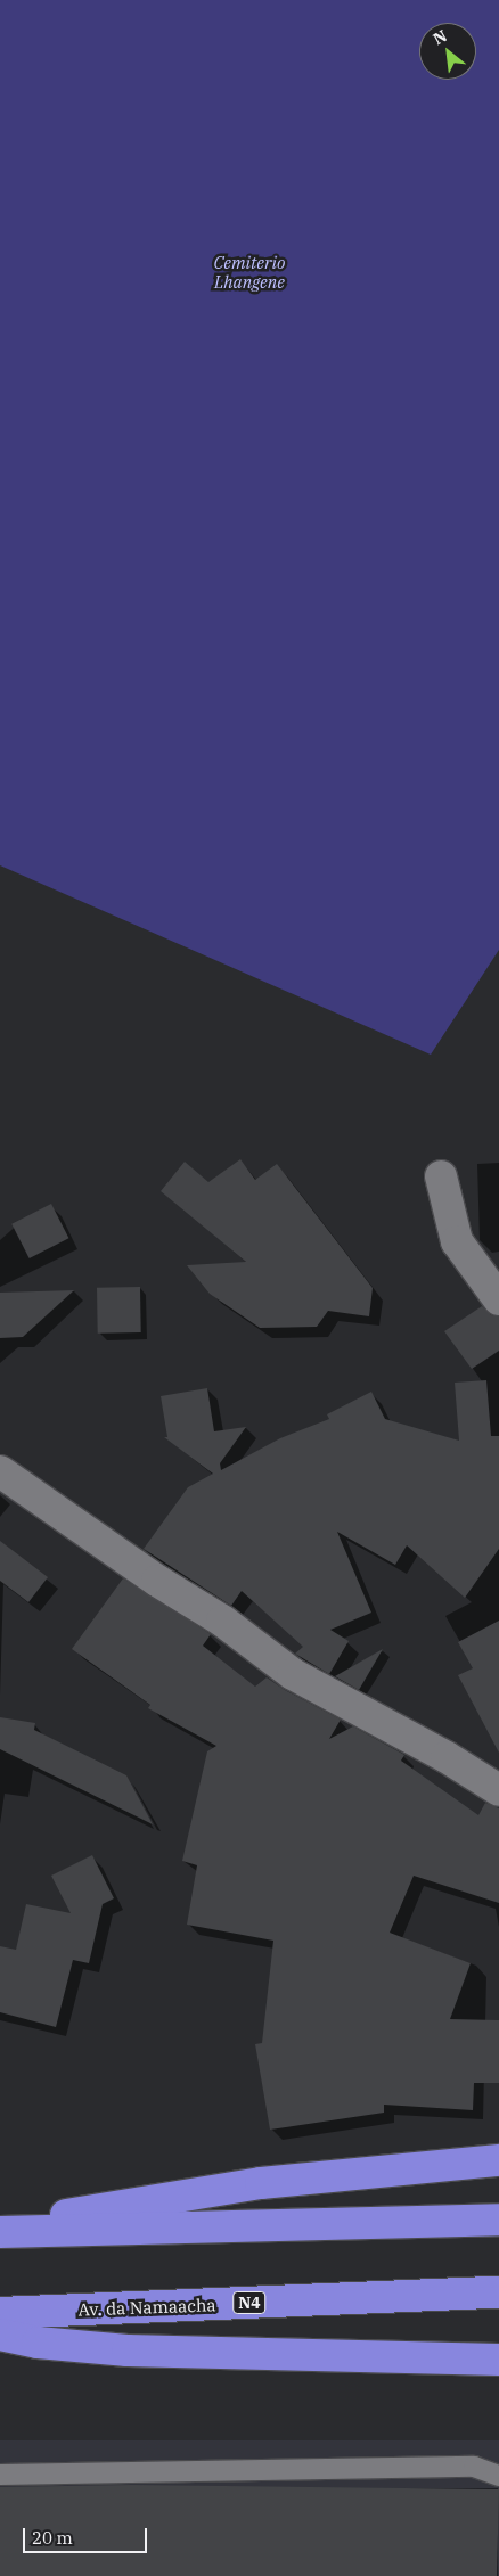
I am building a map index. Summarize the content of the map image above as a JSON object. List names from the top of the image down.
{
  "streets": {
    "highway": ["N4", "Av. da Namaacha"]
  },
  "parks": ["Cemiterio Lhangene"],
  "scale_bar": "20 m",
  "north": "top left"
}
